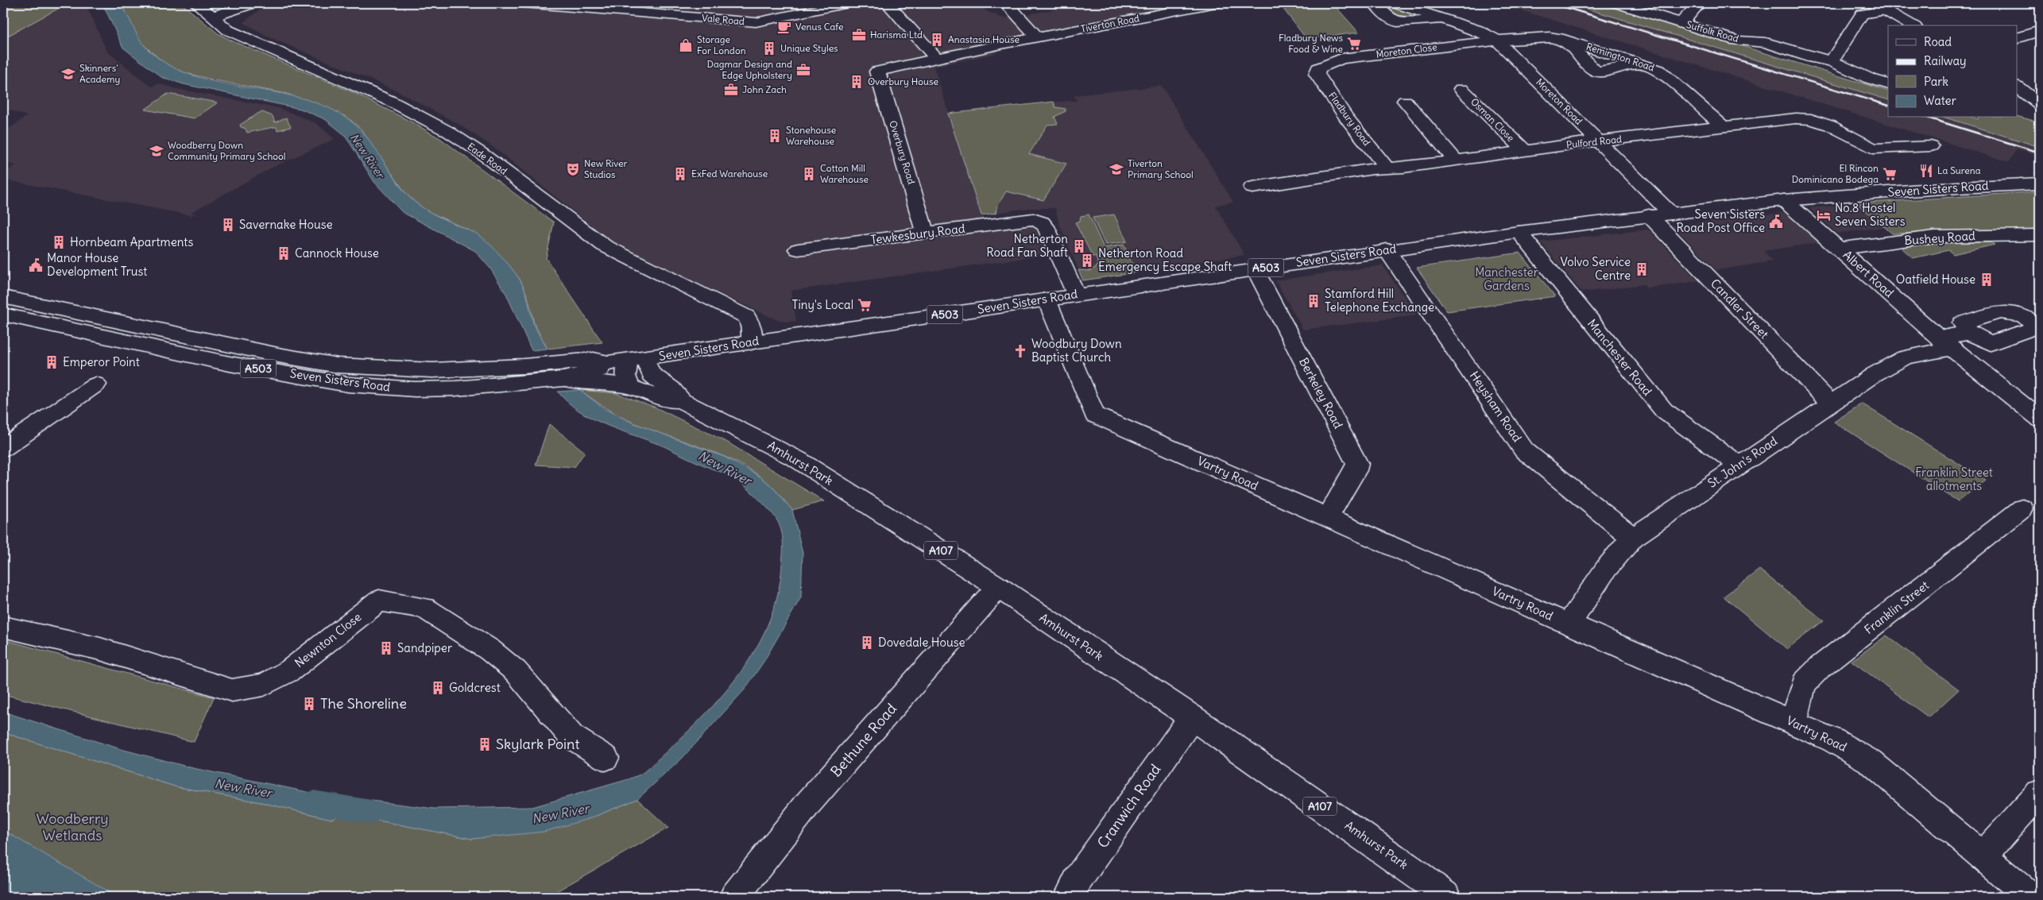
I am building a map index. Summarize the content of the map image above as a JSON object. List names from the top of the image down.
{
  "streets": {
    "main road": [
      "Vale Road",
      "Tiverton Road",
      "Suffolk Road",
      "Moreton Close",
      "Remington Road",
      "Moreton Road",
      "Fladbury Road",
      "Osman Close",
      "Pulford Road",
      "Overbury Road",
      "Eade Road",
      "Seven Sisters Road",
      "Tewkesbury Road",
      "Bushey Road",
      "A503",
      "Albert Road",
      "Candler Street",
      "Manchester Road",
      "Berkeley Road",
      "Heysham Road",
      "St. John's Road",
      "Amhurst Park",
      "Vartry Road",
      "A107",
      "Franklin Street",
      "Newnton Close",
      "Bethune Road",
      "Cranwich Road"
    ]
  },
  "crossings": [
    ["Tiverton Road", "Overbury Road"],
    ["Moreton Close", "Remington Road"],
    ["Moreton Close", "Moreton Road"],
    ["Moreton Close", "Fladbury Road"],
    ["Remington Road", "Moreton Road"],
    ["Remington Road", "Pulford Road"],
    ["Moreton Road", "Pulford Road"],
    ["Moreton Road", "Seven Sisters Road"],
    ["Fladbury Road", "Pulford Road"],
    ["Osman Close", "Pulford Road"],
    ["Overbury Road", "Tewkesbury Road"],
    ["Eade Road", "Seven Sisters Road"],
    ["Seven Sisters Road", "Tewkesbury Road"],
    ["Seven Sisters Road", "Albert Road"],
    ["Seven Sisters Road", "Candler Street"],
    ["Seven Sisters Road", "Manchester Road"],
    ["Seven Sisters Road", "Berkeley Road"],
    ["Seven Sisters Road", "Heysham Road"],
    ["Seven Sisters Road", "Amhurst Park"],
    ["Seven Sisters Road", "Vartry Road"],
    ["Bushey Road", "Albert Road"],
    ["Albert Road", "St. John's Road"],
    ["Candler Street", "St. John's Road"],
    ["Manchester Road", "St. John's Road"],
    ["Berkeley Road", "Vartry Road"],
    ["Heysham Road", "St. John's Road"],
    ["St. John's Road", "Vartry Road"],
    ["Amhurst Park", "Bethune Road"],
    ["Amhurst Park", "Cranwich Road"],
    ["Vartry Road", "Franklin Street"]
  ],
  "water": ["New River"],
  "parks": ["Manchester Gardens", "Franklin Street allotments", "Woodberry Wetlands"],
  "places": {
    "cafe": ["Venus Cafe"],
    "office": ["Harisma Ltd", "Dagmar Design and Edge Upholstery", "John Zach"],
    "building": [
      "Anastasia House",
      "Unique Styles",
      "Overbury House",
      "Stonehouse Warehouse",
      "ExFed Warehouse",
      "Cotton Mill Warehouse",
      "Savernake House",
      "Hornbeam Apartments",
      "Netherton Road Fan Shaft",
      "Cannock House",
      "Netherton Road Emergency Escape Shaft",
      "Volvo Service Centre",
      "Oatfield House",
      "Stamford Hill Telephone Exchange",
      "Emperor Point",
      "Dovedale House",
      "Sandpiper",
      "Goldcrest",
      "The Shoreline",
      "Skylark Point"
    ],
    "supermarket": ["Fladbury News Food & Wine", "El Rincon Dominicano Bodega", "Tiny's Local"],
    "shop": ["Storage For London"],
    "school or university": ["Skinners' Academy", "Woodberry Down Community Primary School", "Tiverton Primary School"],
    "theatre": ["New River Studios"],
    "restaurant": ["La Surena"],
    "hotel": ["No.8 Hostel Seven Sisters"],
    "public building": ["Seven Sisters Road Post Office", "Manor House Development Trust"],
    "church": ["Woodbury Down Baptist Church"]
  },
  "legend": [
    "Road",
    "Railway",
    "Park",
    "Water"
  ]
}
